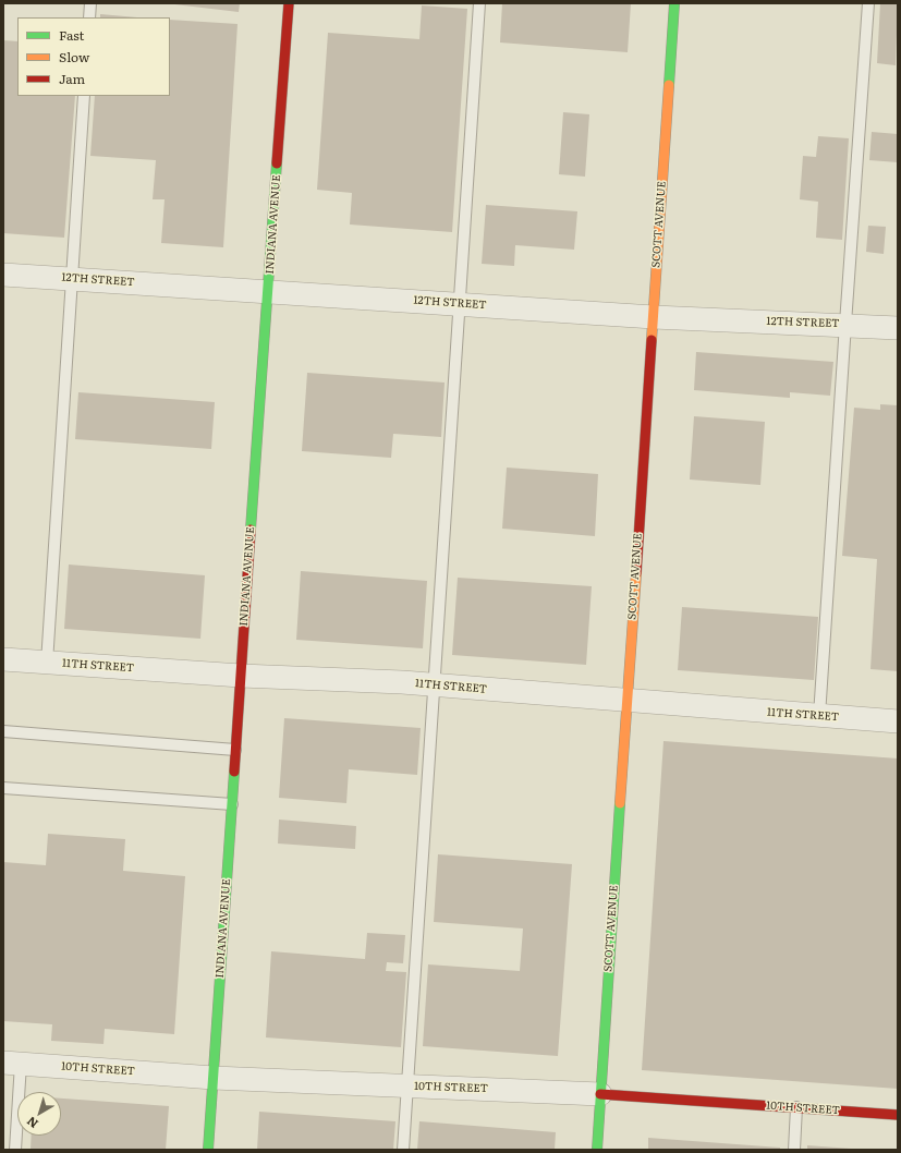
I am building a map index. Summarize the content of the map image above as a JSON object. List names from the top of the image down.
{
  "streets": {
    "street": [
      "INDIANA AVENUE",
      "SCOTT AVENUE",
      "12TH STREET",
      "11TH STREET",
      "10TH STREET"
    ]
  },
  "crossings": [
    ["INDIANA AVENUE", "12TH STREET"],
    ["INDIANA AVENUE", "11TH STREET"],
    ["INDIANA AVENUE", "10TH STREET"],
    ["SCOTT AVENUE", "12TH STREET"],
    ["SCOTT AVENUE", "11TH STREET"],
    ["SCOTT AVENUE", "10TH STREET"]
  ],
  "legend": ["Fast", "Slow", "Jam"],
  "north": "bottom left"
}
